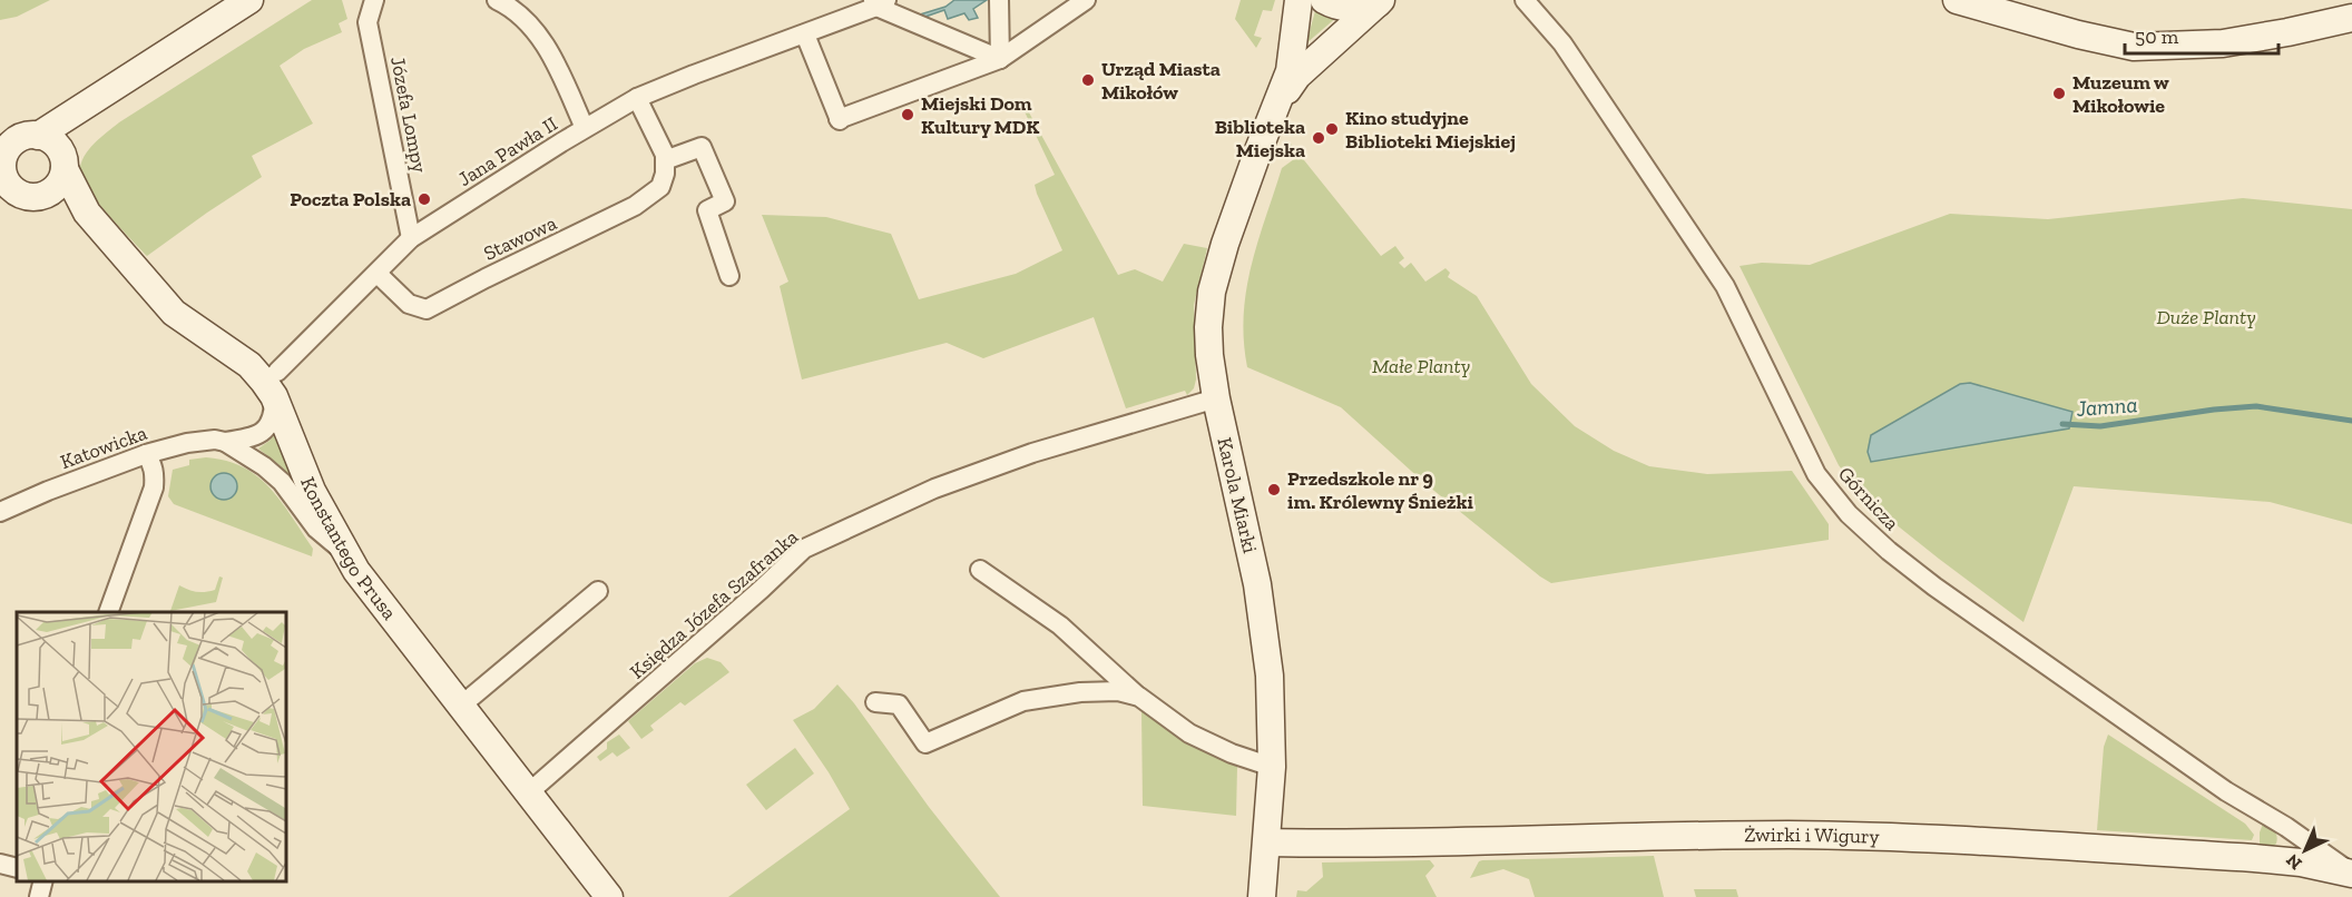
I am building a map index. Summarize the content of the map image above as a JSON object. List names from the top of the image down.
{
  "streets": {
    "street": [
      "Józefa Lompy",
      "Jana Pawła II",
      "Stawowa",
      "Katowicka",
      "Karola Miarki",
      "Górnicza",
      "Konstantego Prusa",
      "Księdza Józefa Szafranka",
      "Żwirki i Wigury"
    ]
  },
  "crossings": [
    ["Józefa Lompy", "Jana Pawła II"],
    ["Jana Pawła II", "Stawowa"],
    ["Jana Pawła II", "Katowicka"],
    ["Jana Pawła II", "Konstantego Prusa"],
    ["Katowicka", "Konstantego Prusa"],
    ["Karola Miarki", "Księdza Józefa Szafranka"],
    ["Karola Miarki", "Żwirki i Wigury"],
    ["Górnicza", "Żwirki i Wigury"],
    ["Konstantego Prusa", "Księdza Józefa Szafranka"]
  ],
  "water": ["Jamna"],
  "parks": ["Duże Planty", "Małe Planty"],
  "places": [
    "Urząd Miasta Mikołów",
    "Muzeum w Mikołowie",
    "Miejski Dom Kultury MDK",
    "Kino studyjne Biblioteki Miejskiej",
    "Biblioteka Miejska",
    "Poczta Polska",
    "Przedszkole nr 9 im. Królewny Śnieżki"
  ],
  "scale_bar": "50 m",
  "north": "bottom left"
}
